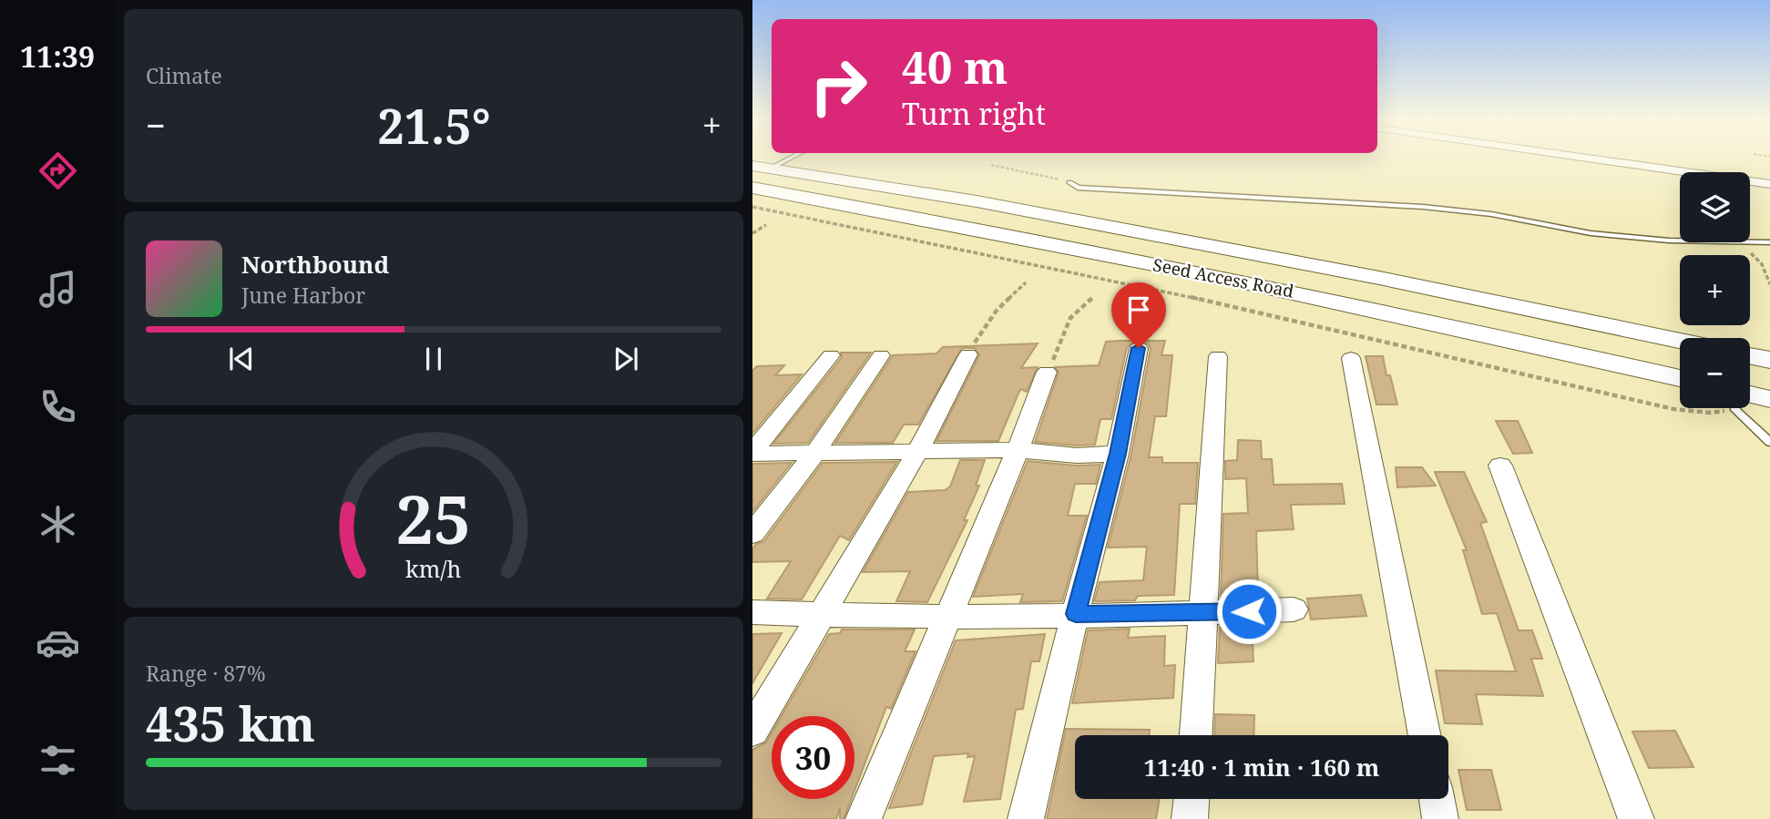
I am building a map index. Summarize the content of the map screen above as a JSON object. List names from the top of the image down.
{
  "streets": {
    "street": ["Seed Access Road"]
  },
  "page": {
    "tabs": "11:39",
    "tile": [
      "Climate",
      ["Range · 87%", "435 km"]
    ],
    "turn": ["40 m", "Turn right"],
    "heat": ["−", "21.5°", "+"],
    "map_buttons": ["+", "−"],
    "song": ["Northbound", "June Harbor"],
    "limit": "30",
    "trip": "11:40 · 1 min · 160 m",
    "gauge": ["25", "km/h"]
  }
}
